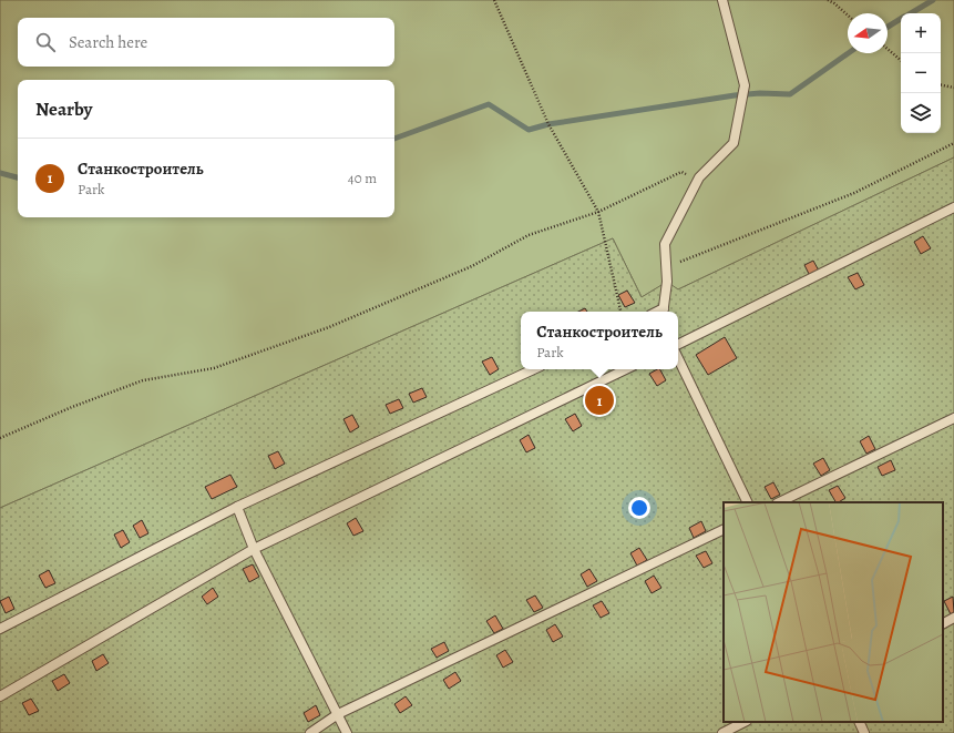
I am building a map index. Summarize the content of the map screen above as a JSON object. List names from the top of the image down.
{
  "north": "left",
  "page": {
    "map_buttons": ["+", "−"],
    "search": "Search here",
    "heading": "Nearby",
    "list": [
      {
        "mark": "1",
        "name": "Станкостроитель",
        "note": "Park",
        "value": "40 m"
      }
    ],
    "popup": ["Станкостроитель", "Park"],
    "pins": "1"
  }
}
